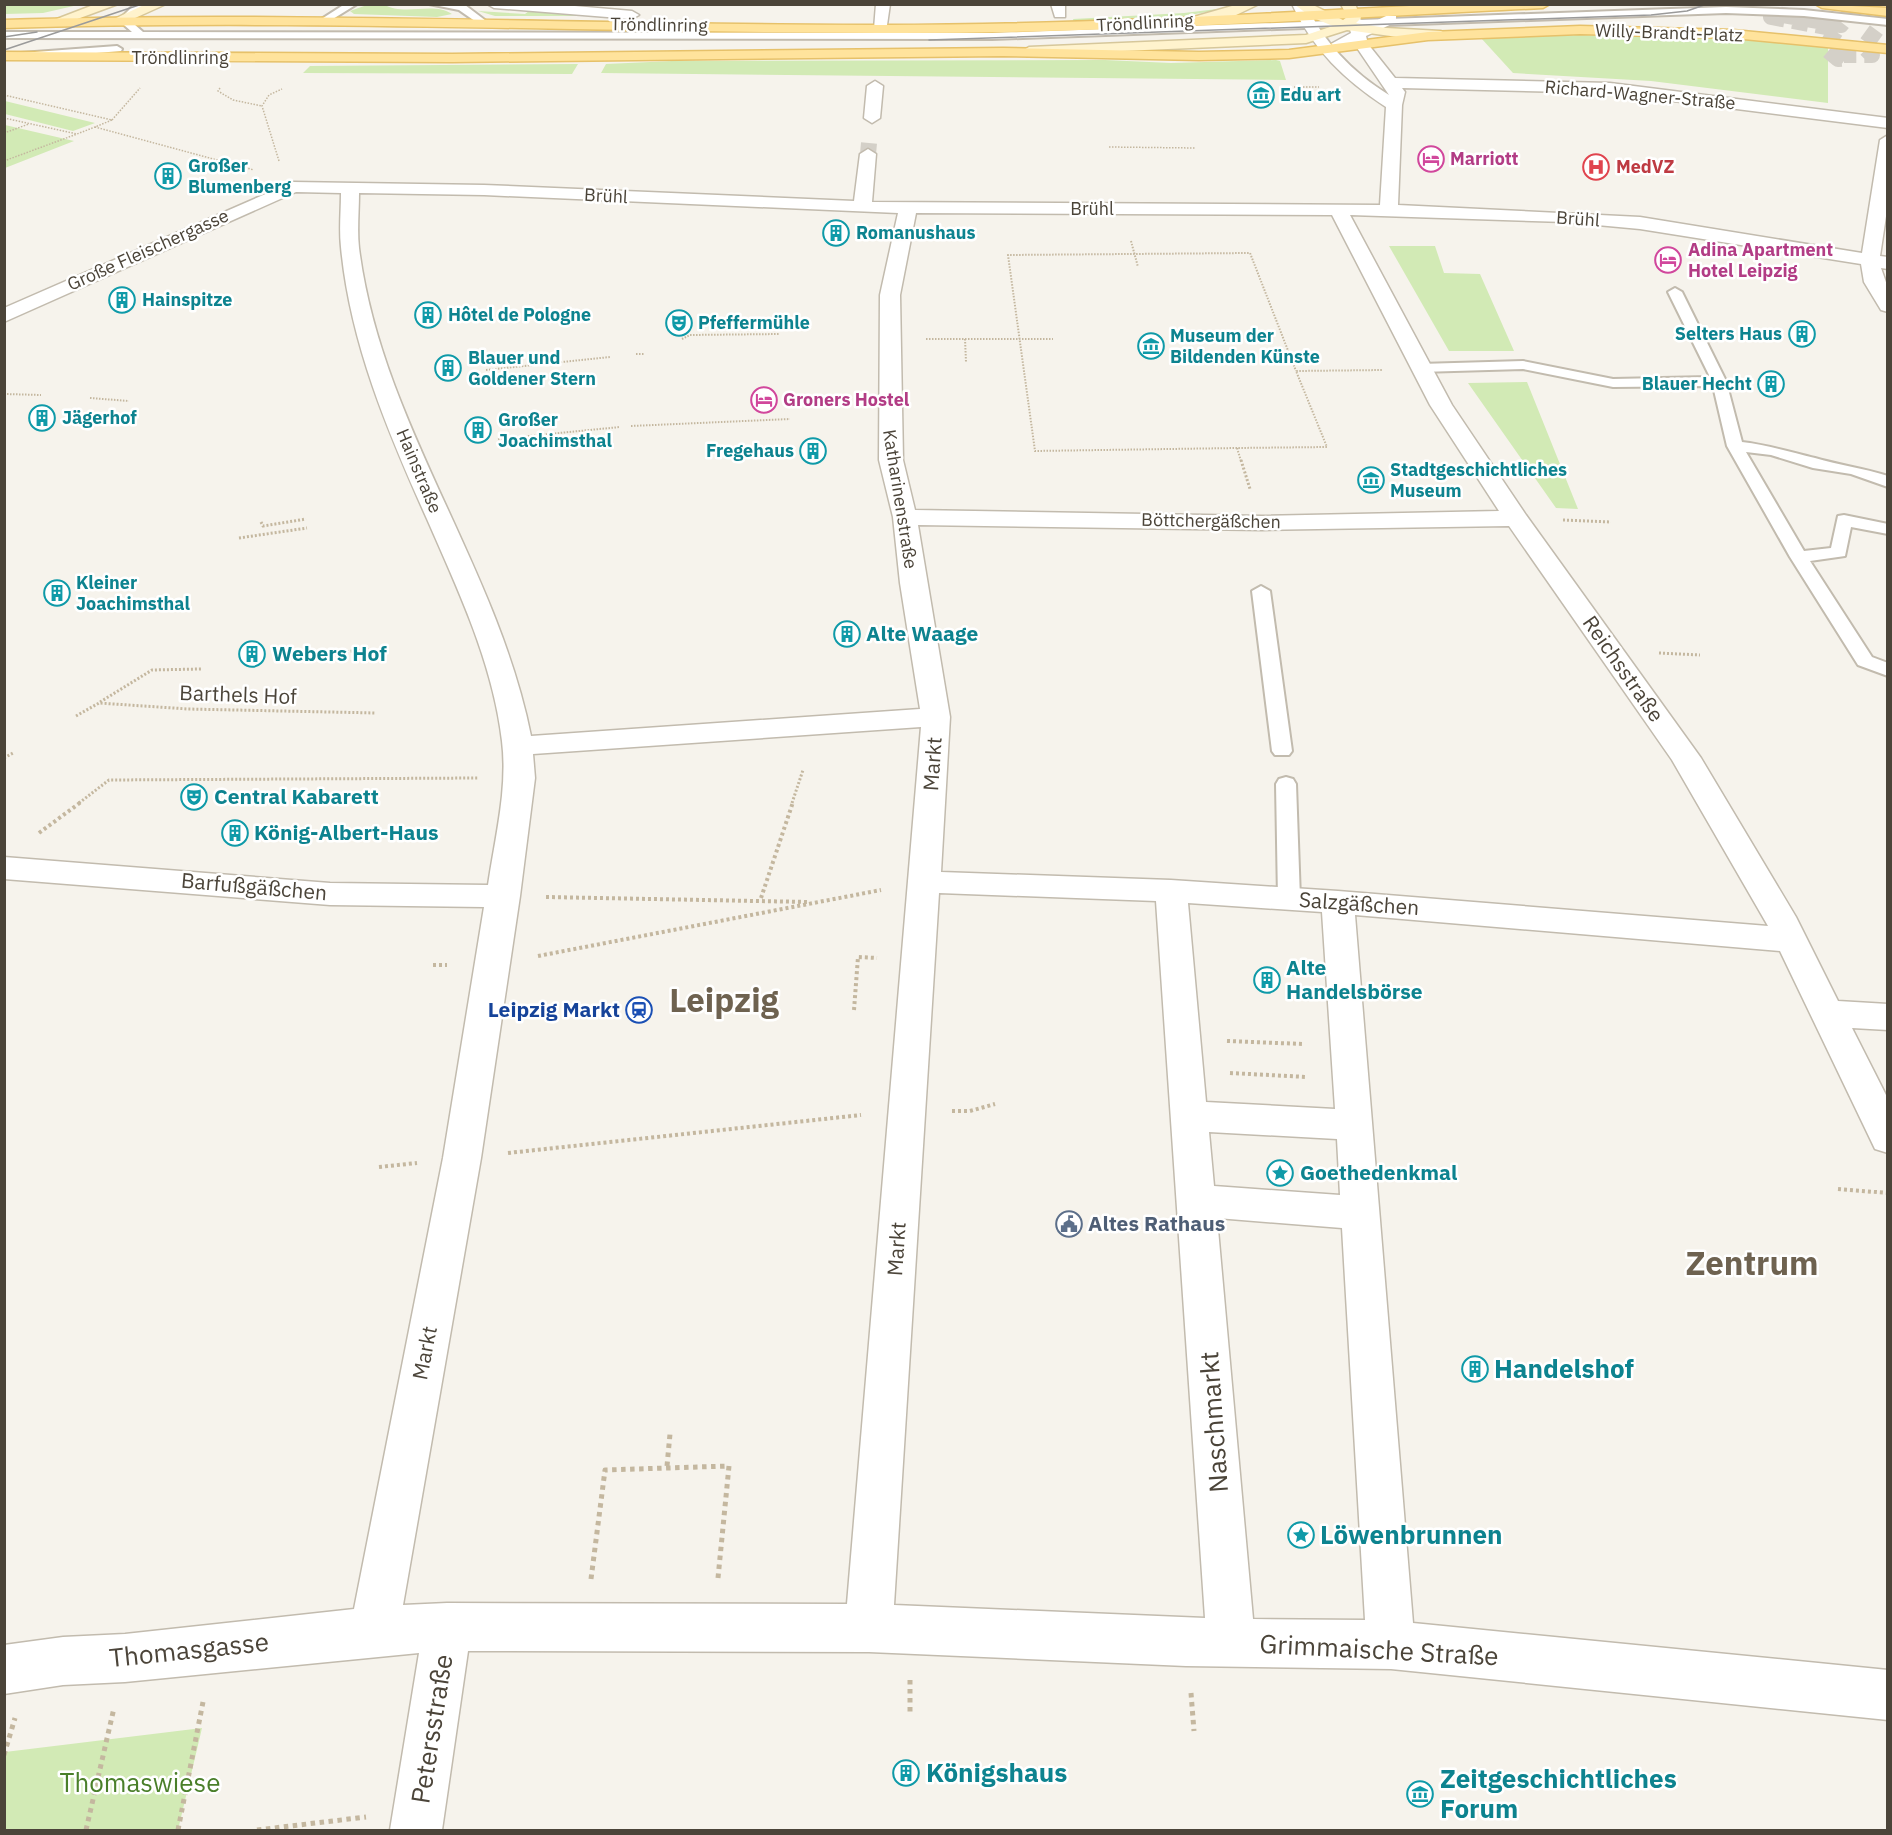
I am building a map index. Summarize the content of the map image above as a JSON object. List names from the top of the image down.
{
  "streets": {
    "main road": ["Tröndlinring", "Willy-Brandt-Platz"],
    "street": [
      "Richard-Wagner-Straße",
      "Brühl",
      "Große Fleischergasse",
      "Hainstraße",
      "Katharinenstraße",
      "Böttchergäßchen",
      "Reichsstraße",
      "Markt",
      "Barfußgäßchen",
      "Salzgäßchen",
      "Naschmarkt",
      "Thomasgasse",
      "Grimmaische Straße",
      "Petersstraße"
    ],
    "path": ["Barthels Hof"]
  },
  "crossings": [
    ["Brühl", "Große Fleischergasse"],
    ["Brühl", "Hainstraße"],
    ["Brühl", "Katharinenstraße"],
    ["Brühl", "Reichsstraße"],
    ["Hainstraße", "Markt"],
    ["Katharinenstraße", "Böttchergäßchen"],
    ["Katharinenstraße", "Markt"],
    ["Böttchergäßchen", "Reichsstraße"],
    ["Reichsstraße", "Salzgäßchen"],
    ["Markt", "Barfußgäßchen"],
    ["Markt", "Salzgäßchen"],
    ["Markt", "Thomasgasse"],
    ["Markt", "Grimmaische Straße"],
    ["Salzgäßchen", "Naschmarkt"],
    ["Naschmarkt", "Grimmaische Straße"]
  ],
  "districts": ["Leipzig", "Zentrum"],
  "parks": ["Thomaswiese"],
  "places": {
    "museum": [
      "Edu art",
      "Museum der Bildenden Künste",
      "Stadtgeschichtliches Museum",
      "Zeitgeschichtliches Forum"
    ],
    "hotel": ["Marriott", "Adina Apartment Hotel Leipzig", "Groners Hostel"],
    "hospital": ["MedVZ"],
    "building": [
      "Großer Blumenberg",
      "Romanushaus",
      "Hainspitze",
      "Hôtel de Pologne",
      "Selters Haus",
      "Blauer und Goldener Stern",
      "Blauer Hecht",
      "Jägerhof",
      "Großer Joachimsthal",
      "Fregehaus",
      "Kleiner Joachimsthal",
      "Alte Waage",
      "Webers Hof",
      "König-Albert-Haus",
      "Alte Handelsbörse",
      "Handelshof",
      "Königshaus"
    ],
    "theatre": ["Pfeffermühle", "Central Kabarett"],
    "station": ["Leipzig Markt"],
    "place": ["Goethedenkmal", "Löwenbrunnen"],
    "public building": ["Altes Rathaus"]
  }
}
